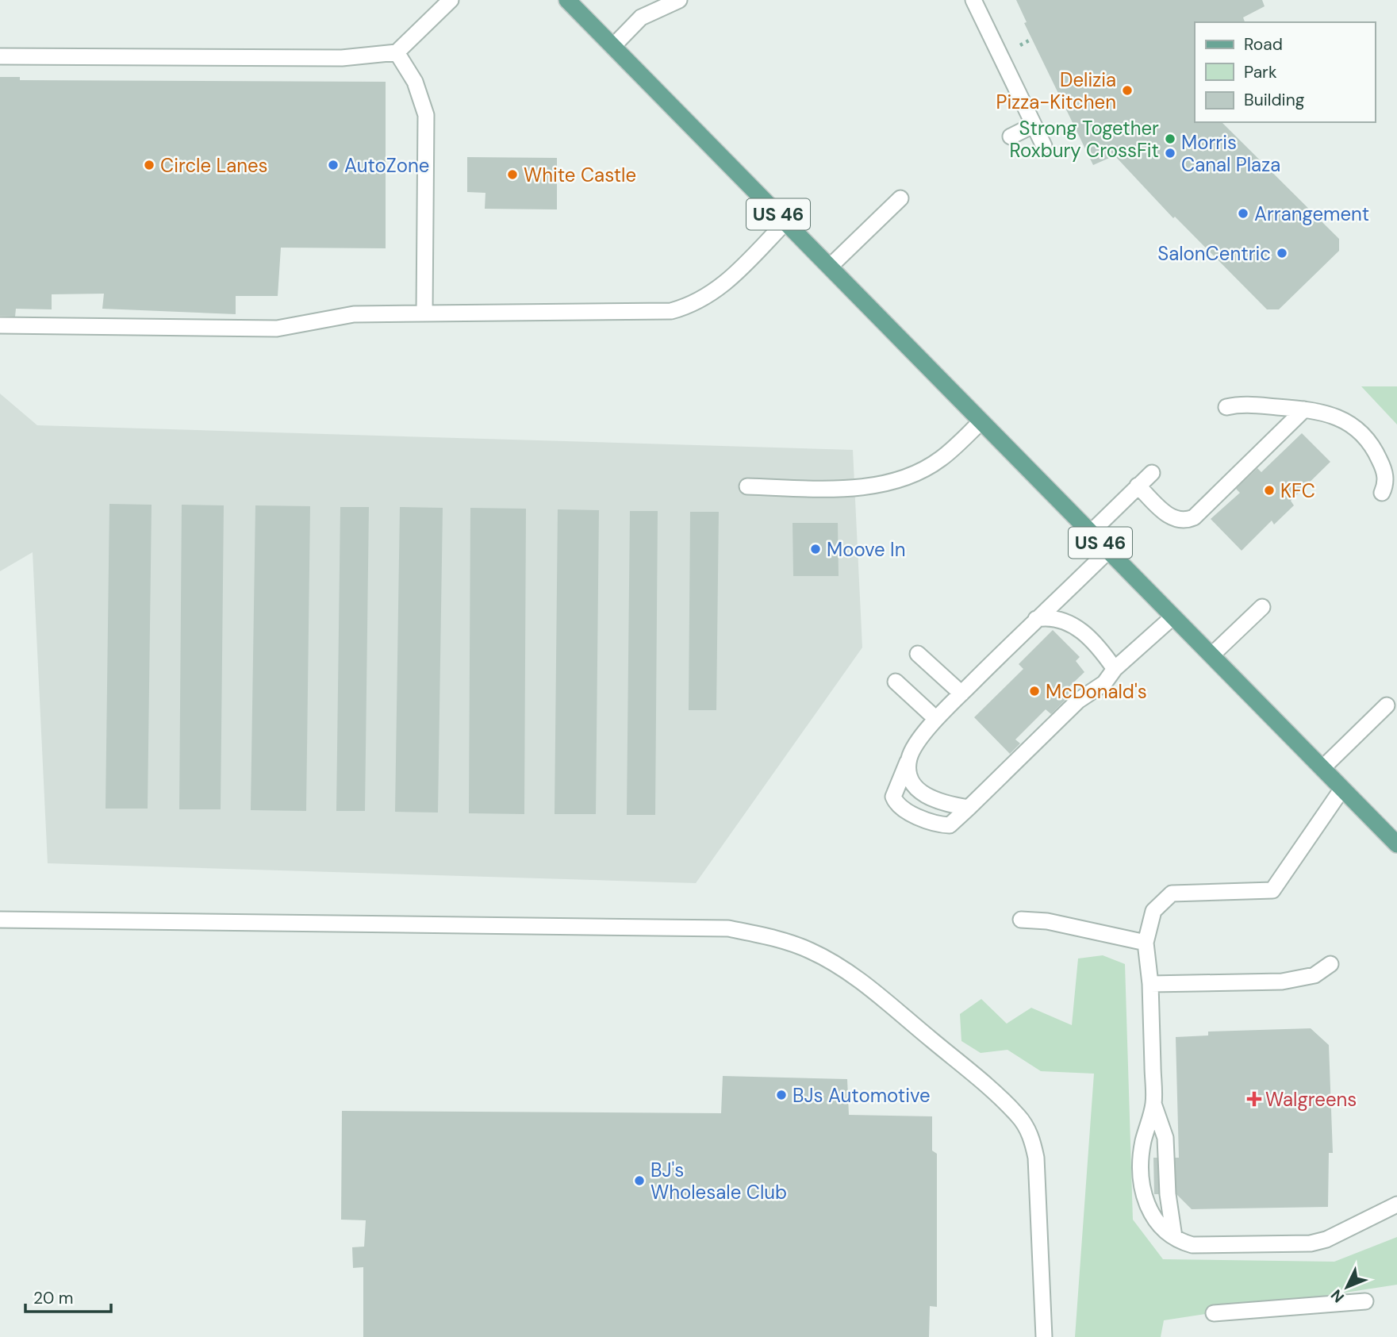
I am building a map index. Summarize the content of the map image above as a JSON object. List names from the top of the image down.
{
  "streets": {
    "main road": ["US 46"]
  },
  "places": {
    "other": [
      "Delizia Pizza-Kitchen",
      "Strong Together Roxbury CrossFit",
      "Morris Canal Plaza",
      "Circle Lanes",
      "AutoZone",
      "White Castle",
      "Arrangement",
      "SalonCentric",
      "KFC",
      "Moove In",
      "McDonald's",
      "BJs Automotive",
      "BJ's Wholesale Club"
    ],
    "health": ["Walgreens"]
  },
  "legend": ["Road", "Park", "Building"],
  "scale_bar": "20 m",
  "north": "bottom left"
}
